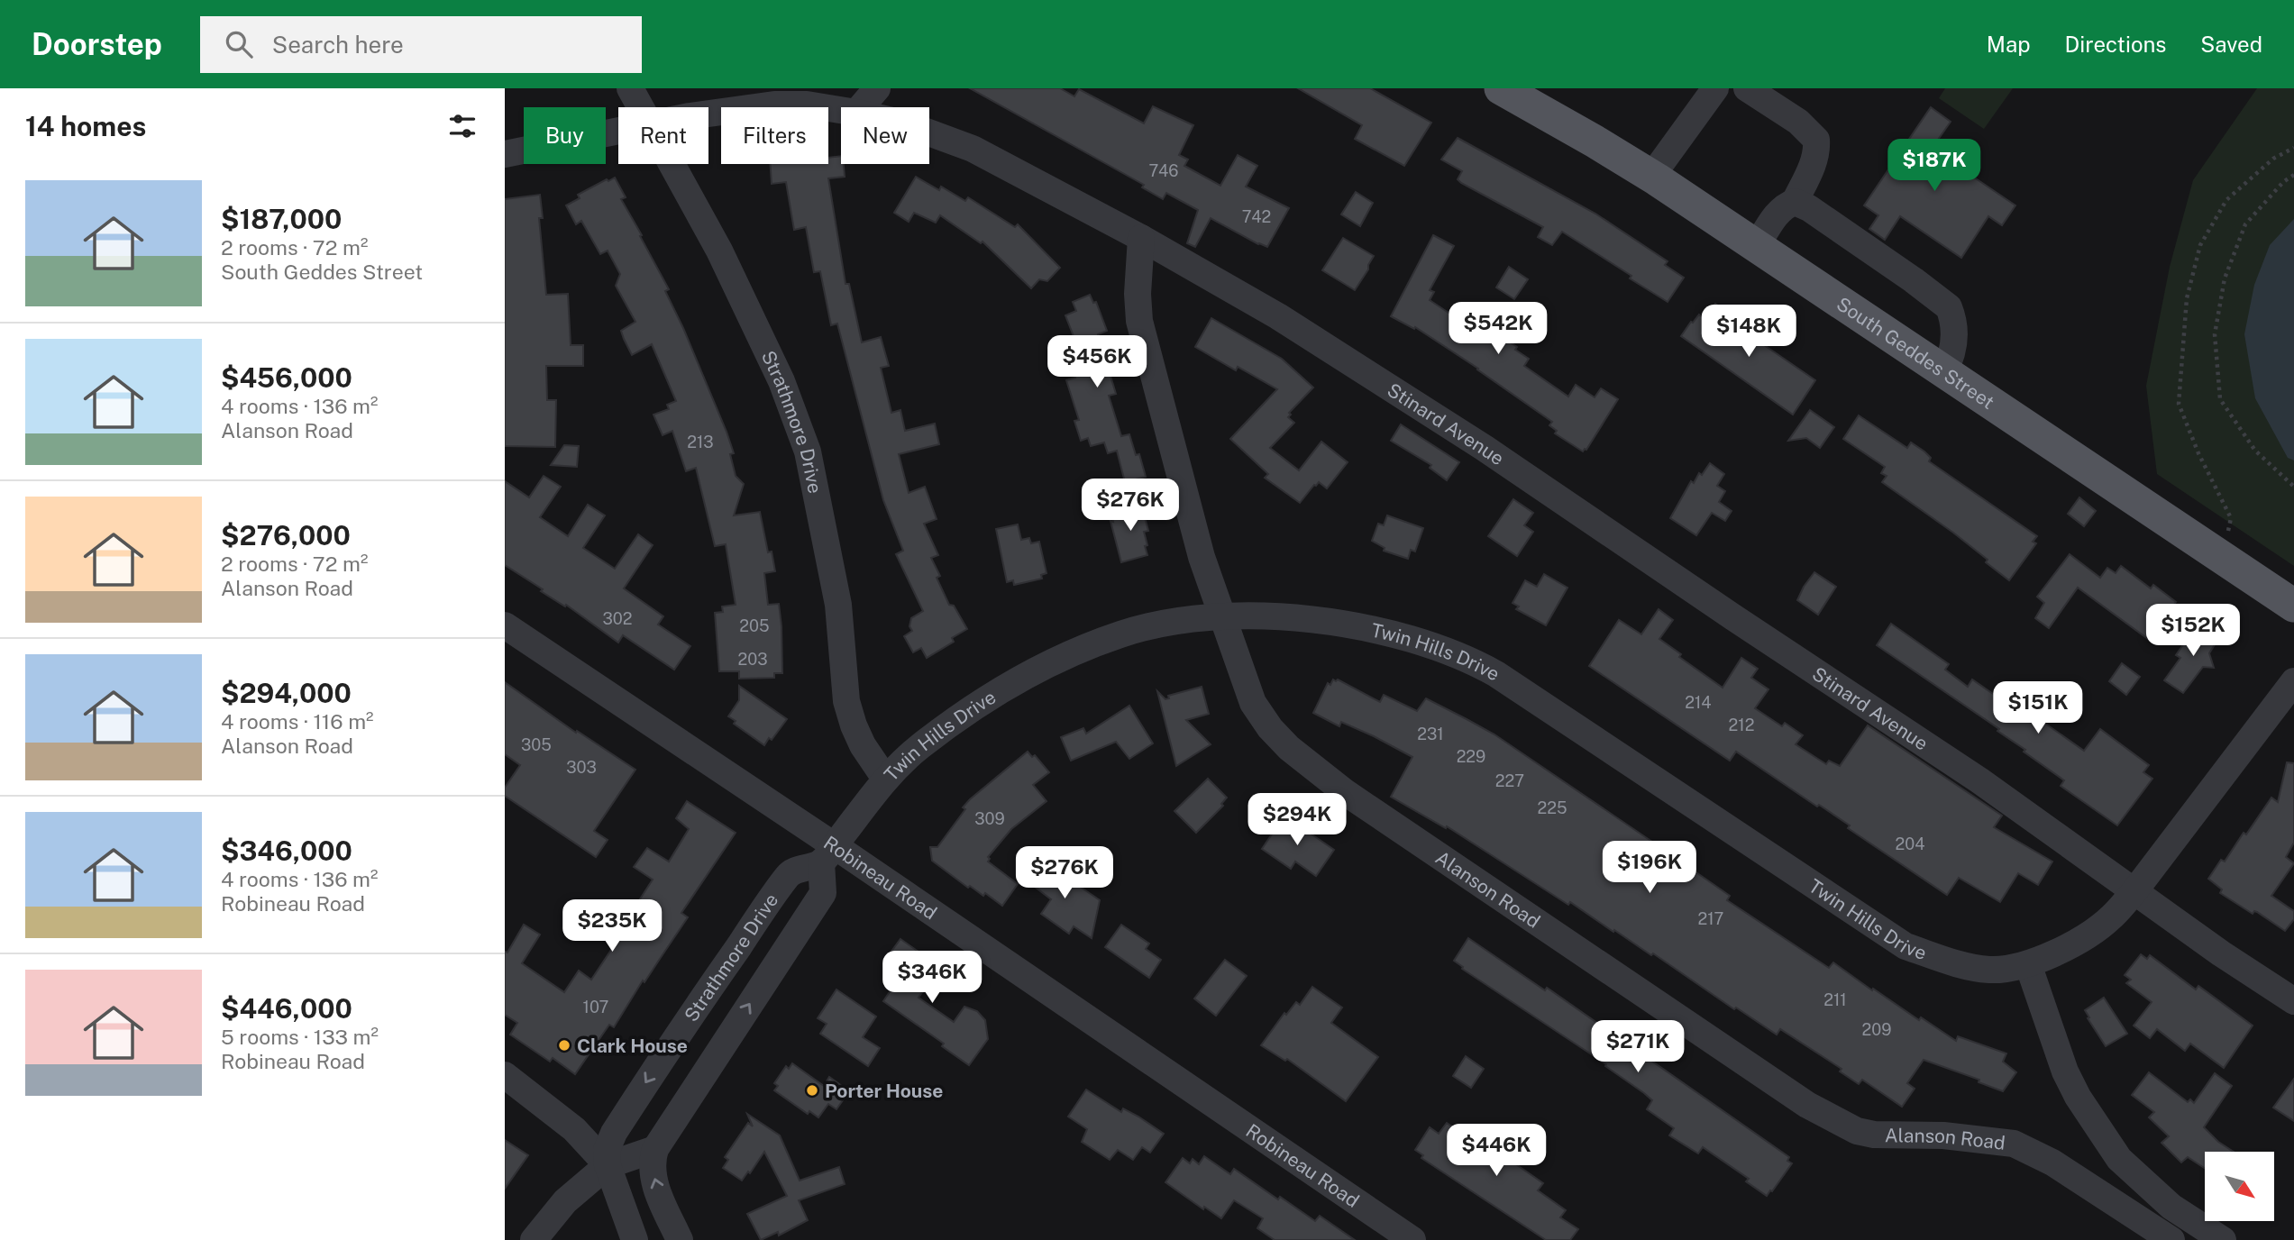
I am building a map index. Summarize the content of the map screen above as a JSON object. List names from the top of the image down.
{
  "streets": {
    "main road": ["South Geddes Street"],
    "street": [
      "Strathmore Drive",
      "Stinard Avenue",
      "Twin Hills Drive",
      "Robineau Road",
      "Alanson Road"
    ]
  },
  "crossings": [
    ["Strathmore Drive", "Twin Hills Drive"],
    ["Strathmore Drive", "Robineau Road"],
    ["Stinard Avenue", "Twin Hills Drive"],
    ["Stinard Avenue", "Alanson Road"],
    ["Twin Hills Drive", "Robineau Road"],
    ["Twin Hills Drive", "Alanson Road"]
  ],
  "places": ["Clark House", "Porter House"],
  "house_numbers": [
    "746",
    "742",
    "213",
    "302",
    "205",
    "203",
    "214",
    "212",
    "231",
    "305",
    "229",
    "303",
    "227",
    "225",
    "309",
    "204",
    "217",
    "211",
    "107",
    "209"
  ],
  "north": "bottom right",
  "page": {
    "header": "Doorstep",
    "search": "Search here",
    "nav": ["Map", "Directions", "Saved"],
    "heading": "14 homes",
    "chip": [
      "Buy",
      "Rent",
      "Filters",
      "New"
    ],
    "price": [
      "$187K",
      "$542K",
      "$148K",
      "$456K",
      "$276K",
      "$152K",
      "$151K",
      "$294K",
      "$196K",
      "$276K",
      "$235K",
      "$346K",
      "$271K",
      "$446K"
    ],
    "list": [
      {
        "name": "$187,000",
        "note": "2 rooms · 72 m² · South Geddes Street"
      },
      {
        "name": "$456,000",
        "note": "4 rooms · 136 m² · Alanson Road"
      },
      {
        "name": "$276,000",
        "note": "2 rooms · 72 m² · Alanson Road"
      },
      {
        "name": "$294,000",
        "note": "4 rooms · 116 m² · Alanson Road"
      },
      {
        "name": "$346,000",
        "note": "4 rooms · 136 m² · Robineau Road"
      },
      {
        "name": "$446,000",
        "note": "5 rooms · 133 m² · Robineau Road"
      }
    ]
  }
}
